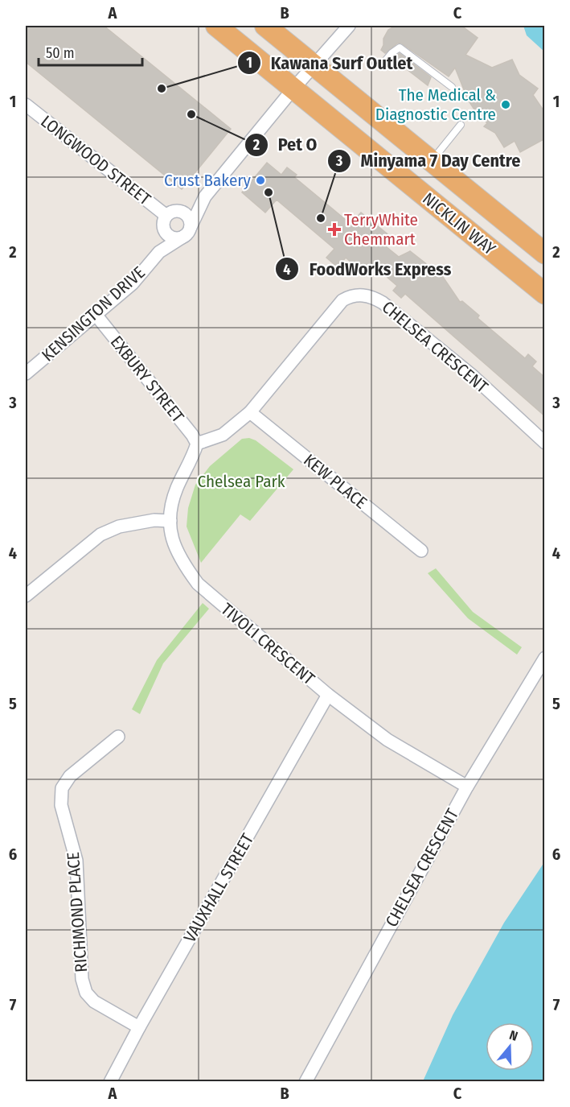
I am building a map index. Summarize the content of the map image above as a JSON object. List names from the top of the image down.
{
  "streets": {
    "highway": ["NICKLIN WAY"],
    "street": [
      "LONGWOOD STREET",
      "KENSINGTON DRIVE",
      "CHELSEA CRESCENT",
      "EXBURY STREET",
      "KEW PLACE",
      "TIVOLI CRESCENT",
      "VAUXHALL STREET",
      "RICHMOND PLACE"
    ]
  },
  "crossings": [
    ["LONGWOOD STREET", "KENSINGTON DRIVE"],
    ["KENSINGTON DRIVE", "EXBURY STREET"],
    ["CHELSEA CRESCENT", "EXBURY STREET"],
    ["CHELSEA CRESCENT", "KEW PLACE"],
    ["CHELSEA CRESCENT", "TIVOLI CRESCENT"],
    ["EXBURY STREET", "TIVOLI CRESCENT"],
    ["TIVOLI CRESCENT", "VAUXHALL STREET"],
    ["VAUXHALL STREET", "RICHMOND PLACE"]
  ],
  "parks": ["Chelsea Park"],
  "places": {
    "other": [
      "Kawana Surf Outlet",
      "The Medical & Diagnostic Centre",
      "Pet O",
      "Crust Bakery",
      "FoodWorks Express",
      "Minyama 7 Day Centre"
    ],
    "health": ["TerryWhite Chemmart"]
  },
  "scale_bar": "50 m",
  "north": "top",
  "grid": {
    "columns": ["A", "B", "C"],
    "rows": [
      "1",
      "2",
      "3",
      "4",
      "5",
      "6",
      "7"
    ]
  }
}
